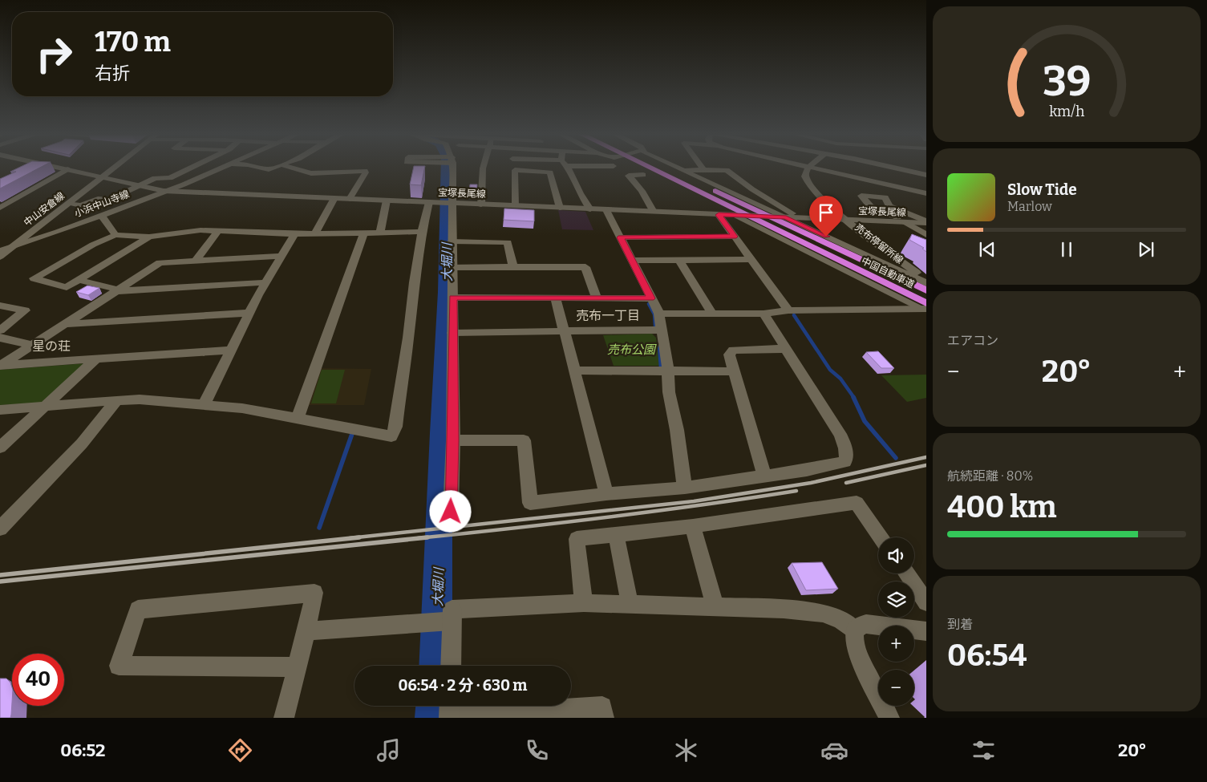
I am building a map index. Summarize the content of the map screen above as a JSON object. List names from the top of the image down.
{
  "streets": {
    "highway": ["中国自動車道"],
    "street": [
      "宝塚長尾線",
      "小浜中山寺線",
      "中山安倉線",
      "売布停留所線"
    ]
  },
  "crossings": [
    ["宝塚長尾線", "小浜中山寺線"],
    ["宝塚長尾線", "中山安倉線"],
    ["宝塚長尾線", "売布停留所線"],
    ["小浜中山寺線", "中山安倉線"]
  ],
  "districts": ["売布一丁目", "星の荘"],
  "water": ["大堀川"],
  "parks": ["売布公園"],
  "page": {
    "turn": ["170 m", "右折"],
    "song": ["Slow Tide", "Marlow"],
    "tile": [
      "エアコン",
      ["航続距離 · 80%", "400 km"],
      ["到着", "06:54"]
    ],
    "heat": ["−", "20°", "+"],
    "map_buttons": ["+", "−"],
    "limit": "40",
    "trip": "06:54 · 2 分 · 630 m",
    "tabs": ["06:52", "20°"],
    "gauge": ["39", "km/h"]
  }
}
